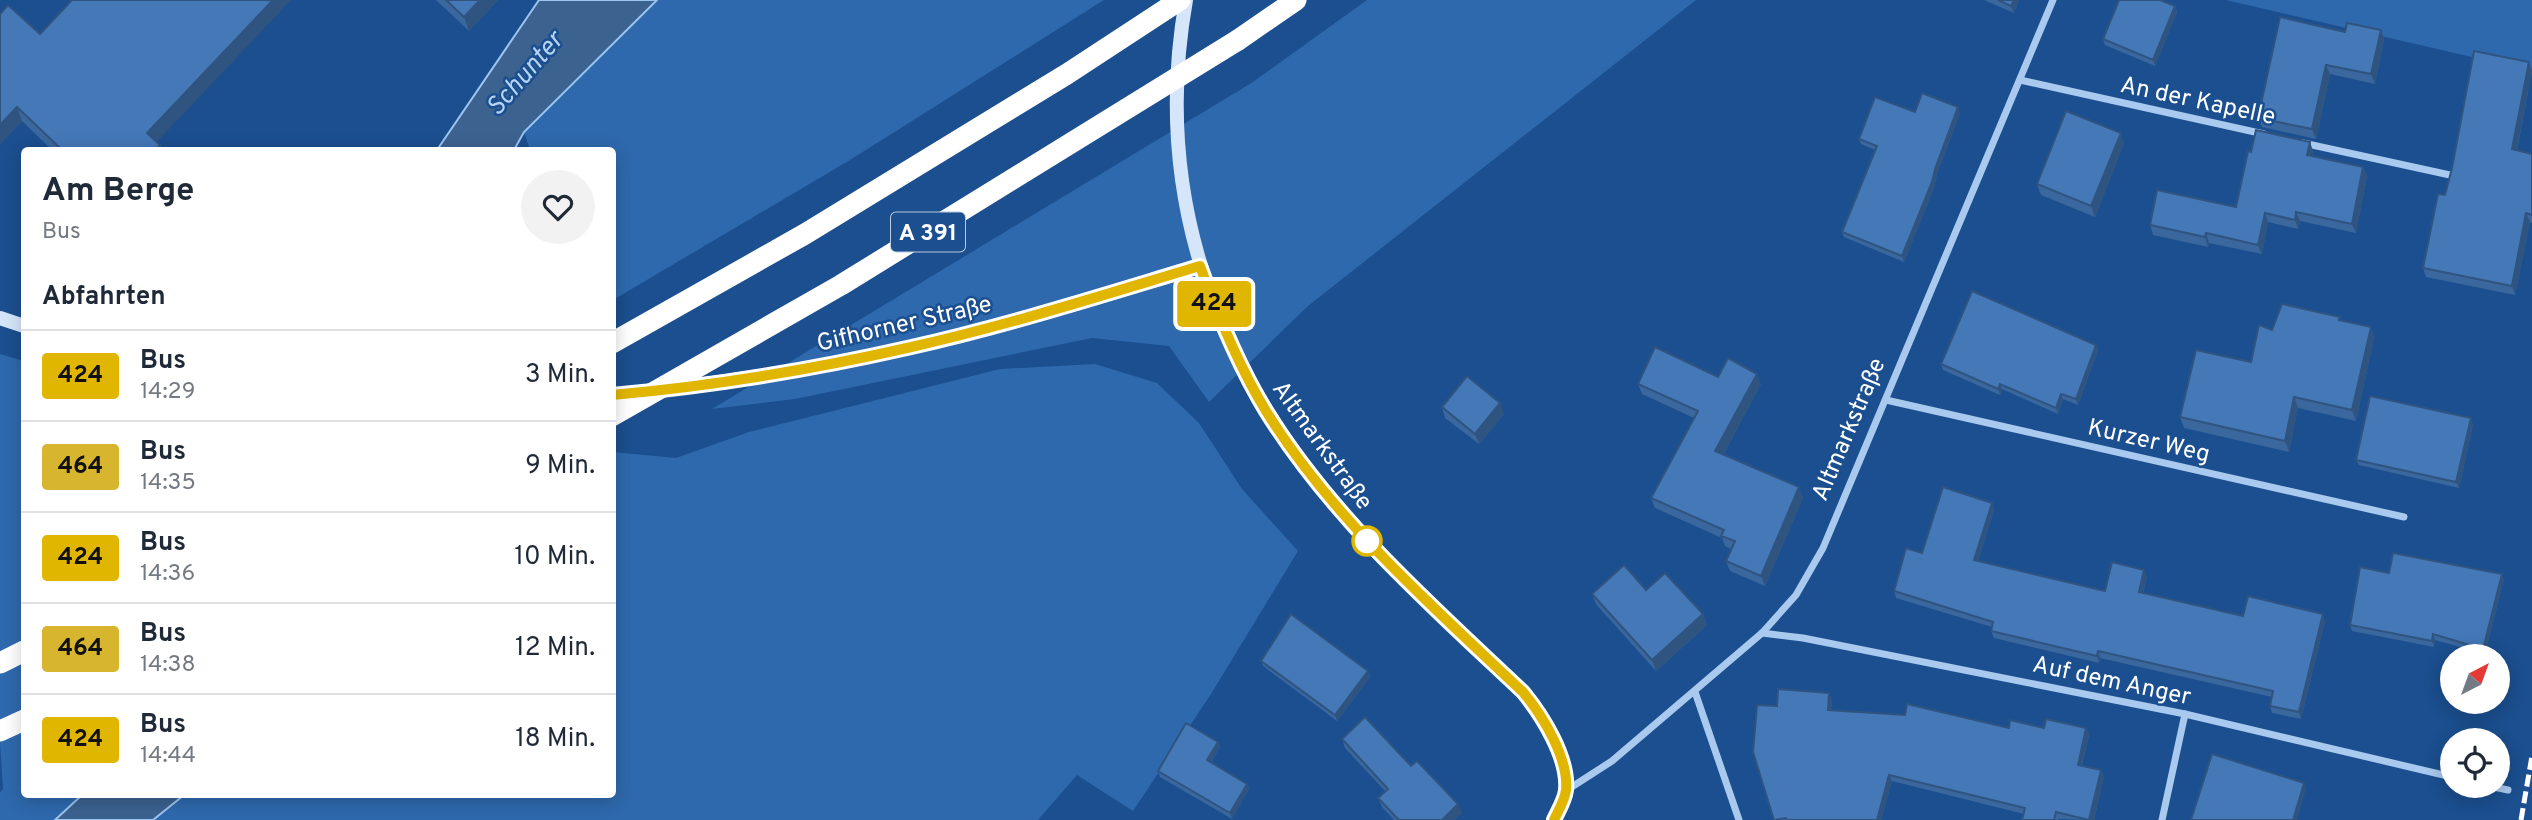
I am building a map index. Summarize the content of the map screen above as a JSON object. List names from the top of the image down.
{
  "streets": {
    "highway": ["A 391"],
    "main road": ["Gifhorner Straße", "Altmarkstraße"],
    "street": ["An der Kapelle", "Kurzer Weg", "Auf dem Anger"]
  },
  "crossings": [
    ["An der Kapelle", "Altmarkstraße"],
    ["Gifhorner Straße", "Altmarkstraße"],
    ["Altmarkstraße", "Kurzer Weg"],
    ["Altmarkstraße", "Auf dem Anger"]
  ],
  "water": ["Schunter"],
  "lines": ["bus line 424"],
  "north": "top right",
  "page": {
    "on_map": "424",
    "heading": [
      ["Am Berge", "Bus"],
      "Abfahrten"
    ],
    "list": [
      {
        "mark": "424",
        "name": "Bus",
        "note": "14:29",
        "value": "3 Min."
      },
      {
        "mark": "464",
        "name": "Bus",
        "note": "14:35",
        "value": "9 Min."
      },
      {
        "mark": "424",
        "name": "Bus",
        "note": "14:36",
        "value": "10 Min."
      },
      {
        "mark": "464",
        "name": "Bus",
        "note": "14:38",
        "value": "12 Min."
      },
      {
        "mark": "424",
        "name": "Bus",
        "note": "14:44",
        "value": "18 Min."
      }
    ]
  }
}
